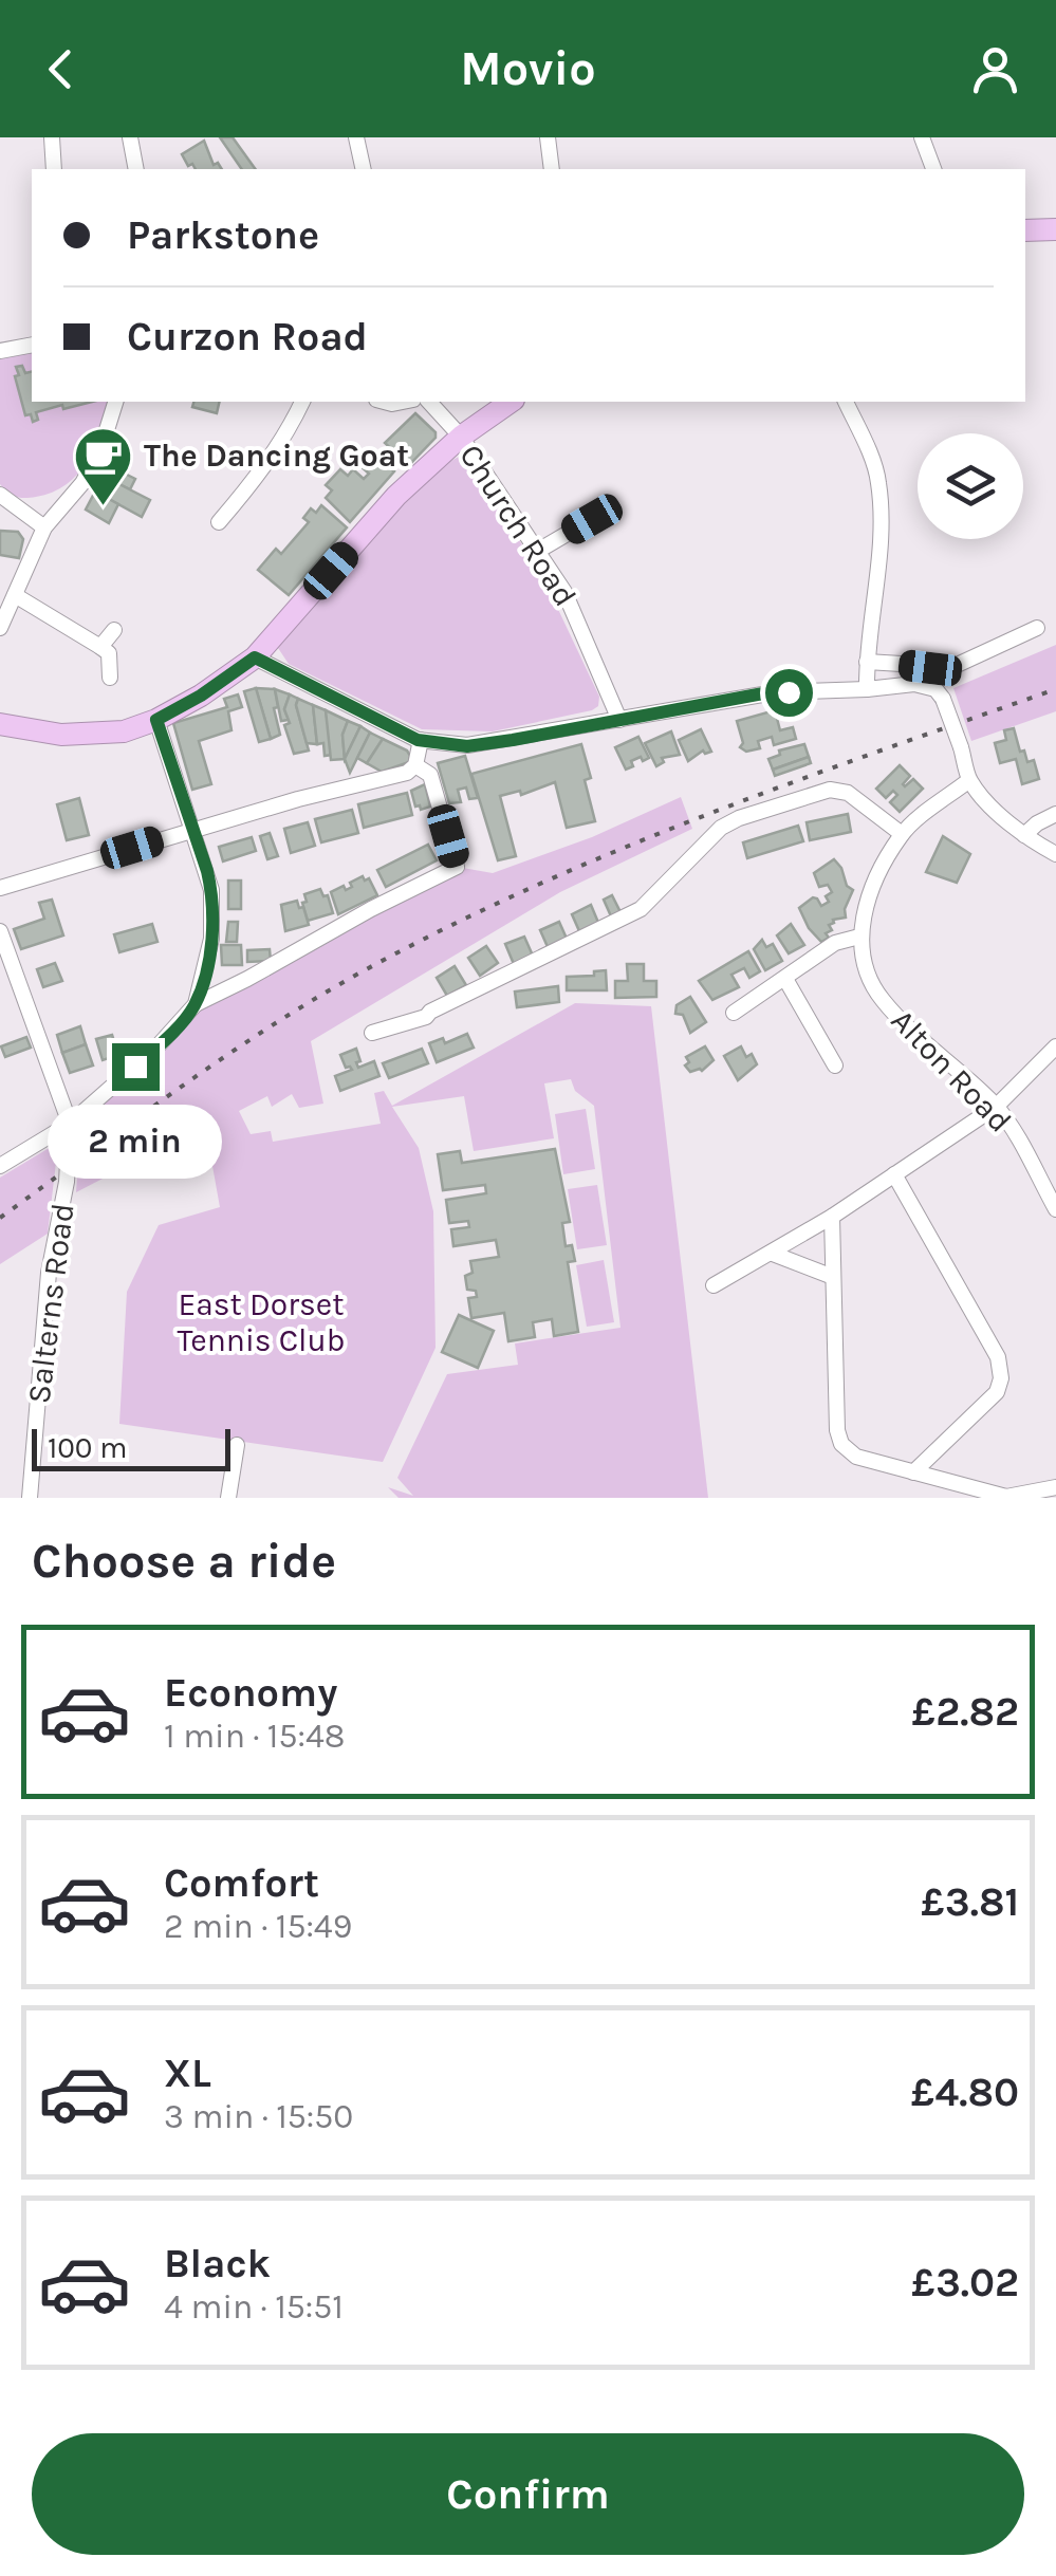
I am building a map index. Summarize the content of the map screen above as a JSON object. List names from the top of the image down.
{
  "streets": {
    "street": ["Church Road", "Alton Road", "Salterns Road"]
  },
  "parks": ["East Dorset Tennis Club"],
  "places": {
    "cafe": ["The Dancing Goat"]
  },
  "scale_bar": "100 m",
  "page": {
    "header": "Movio",
    "banner": ["Parkstone", "Curzon Road"],
    "bubble": "2 min",
    "scale": "100 m",
    "heading": "Choose a ride",
    "list": [
      {
        "name": "Economy",
        "note": "1 min · 15:48",
        "value": "£2.82"
      },
      {
        "name": "Comfort",
        "note": "2 min · 15:49",
        "value": "£3.81"
      },
      {
        "name": "XL",
        "note": "3 min · 15:50",
        "value": "£4.80"
      },
      {
        "name": "Black",
        "note": "4 min · 15:51",
        "value": "£3.02"
      }
    ],
    "buttons": "Confirm"
  }
}
